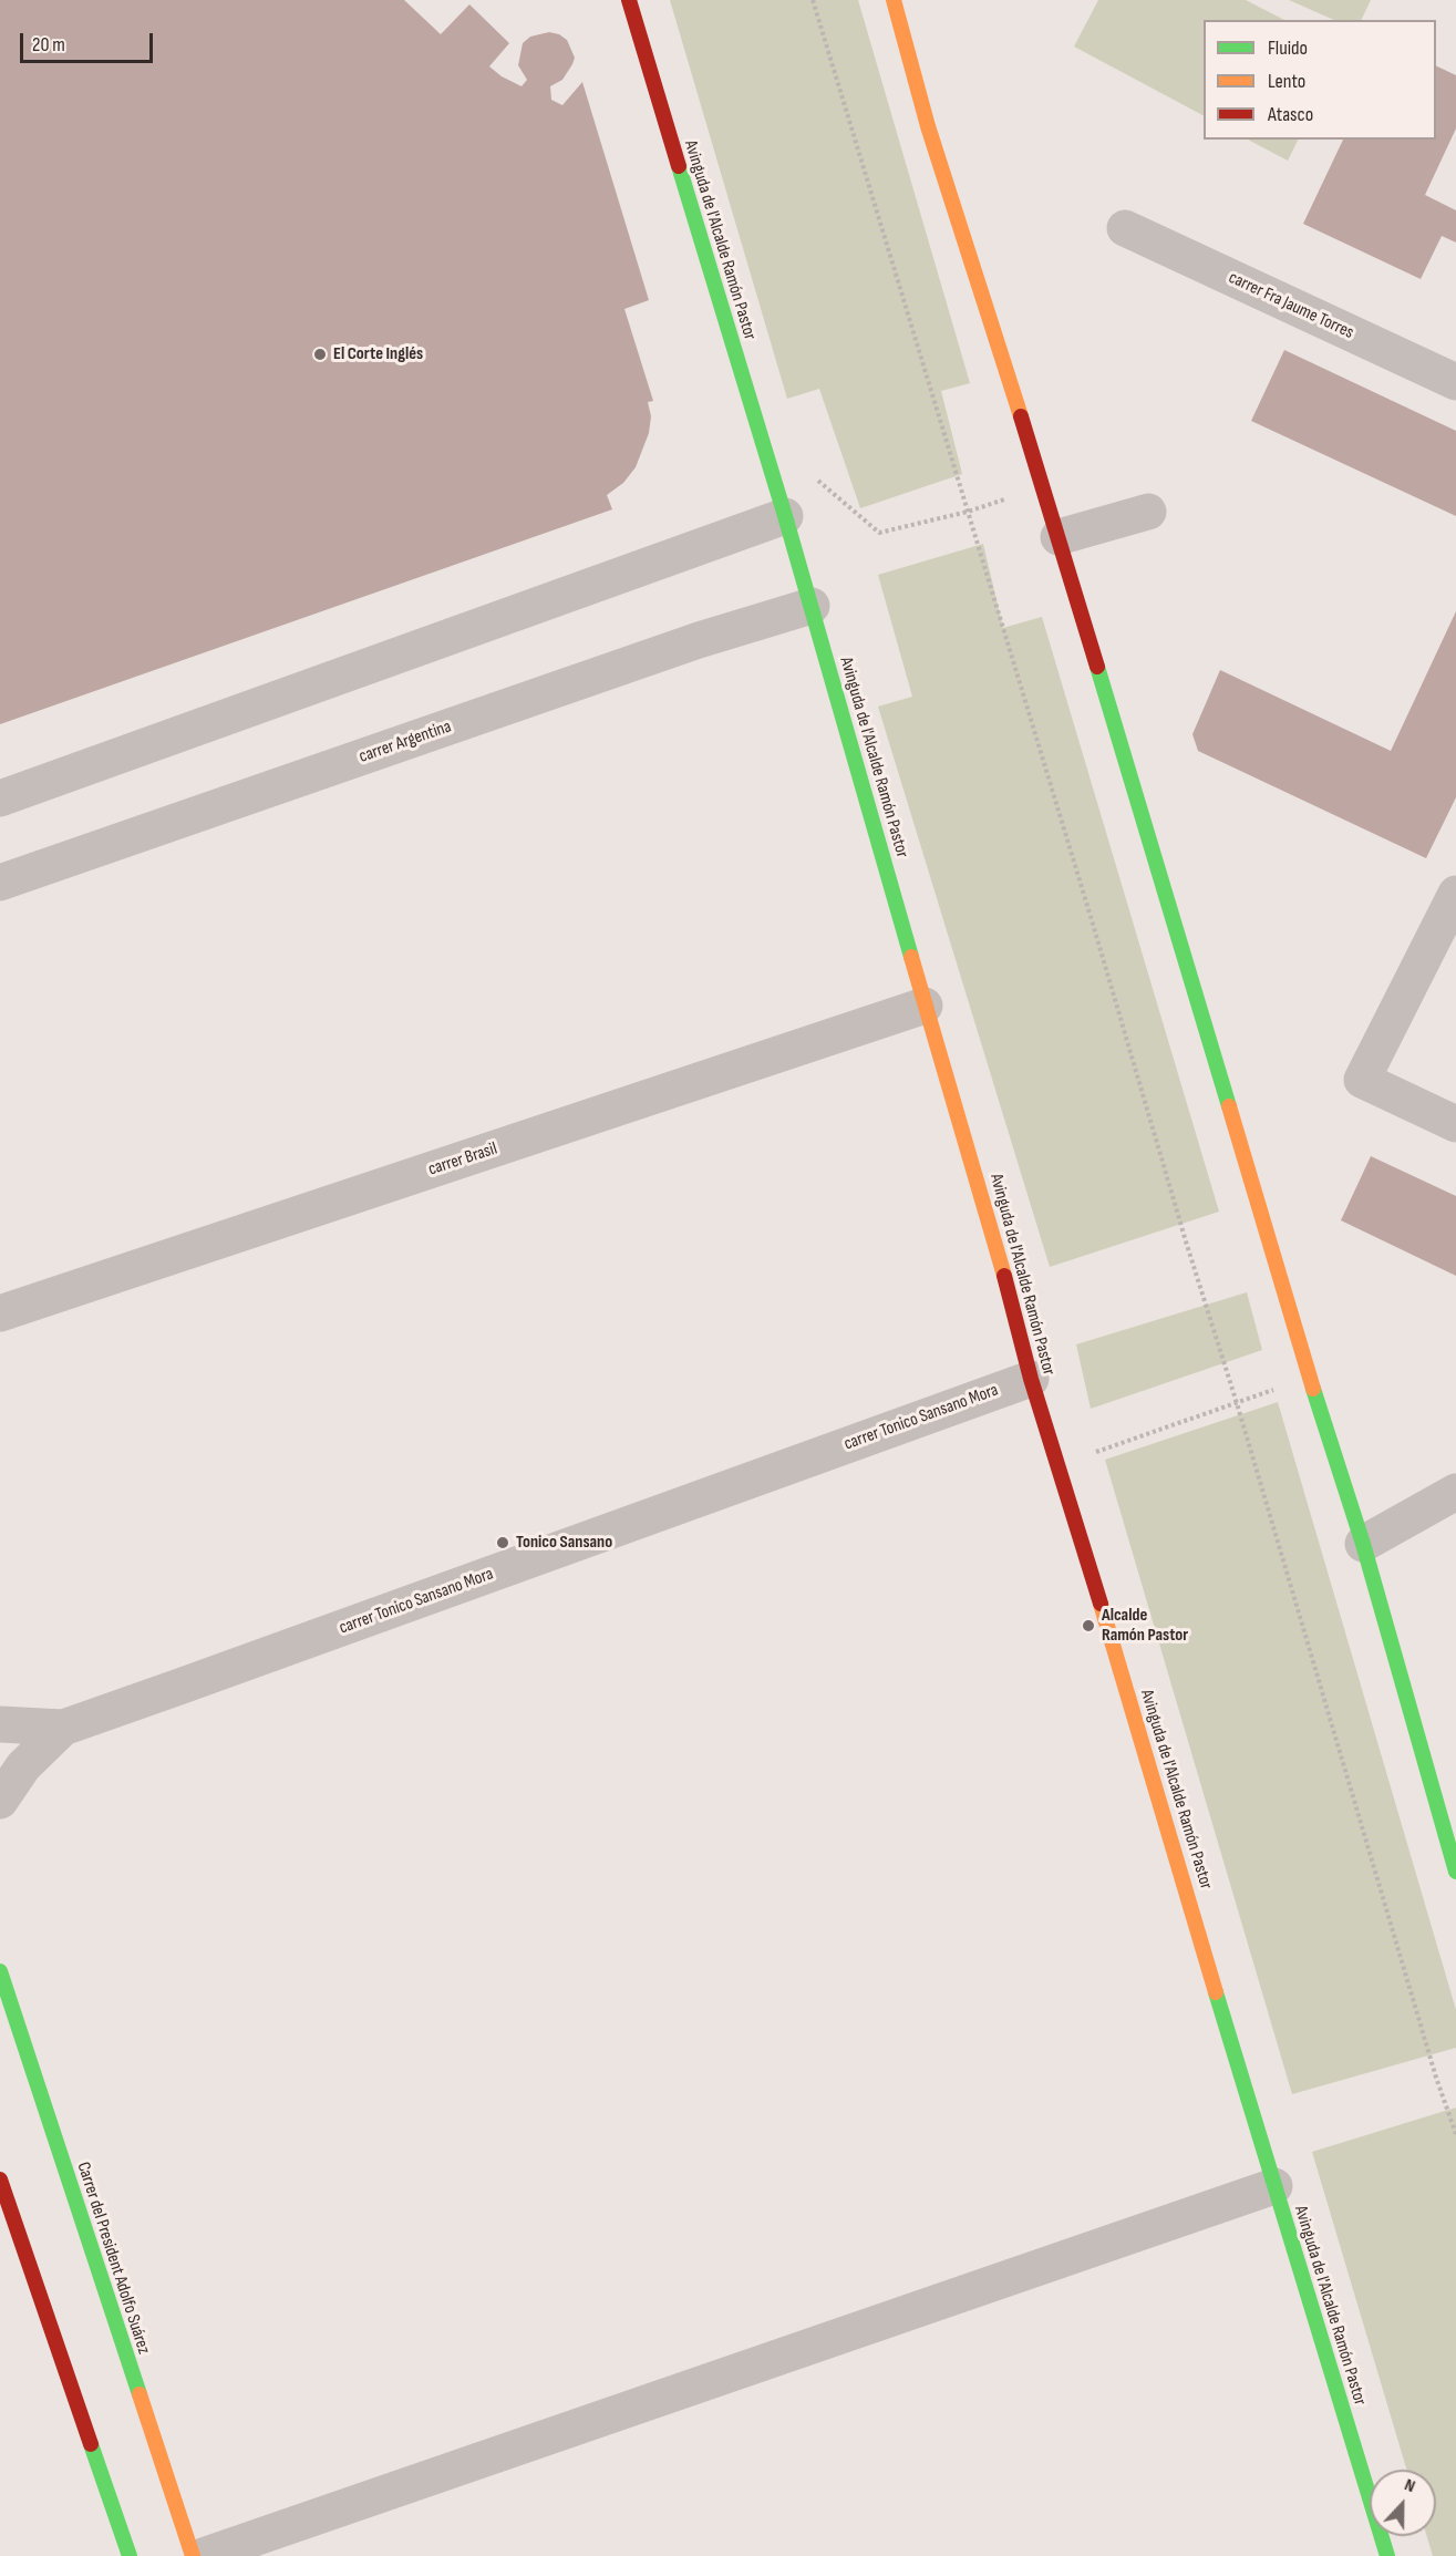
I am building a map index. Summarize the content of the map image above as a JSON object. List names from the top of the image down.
{
  "streets": {
    "main road": ["Avinguda de l'Alcalde Ramón Pastor", "Carrer del President Adolfo Suárez"],
    "street": [
      "carrer Fra Jaume Torres",
      "carrer Argentina",
      "carrer Brasil",
      "carrer Tonico Sansano Mora"
    ]
  },
  "crossings": [
    ["Avinguda de l'Alcalde Ramón Pastor", "carrer Argentina"],
    ["Avinguda de l'Alcalde Ramón Pastor", "carrer Brasil"],
    ["Avinguda de l'Alcalde Ramón Pastor", "carrer Tonico Sansano Mora"]
  ],
  "places": ["El Corte Inglés", "Tonico Sansano", "Alcalde Ramón Pastor"],
  "legend": ["Fluido", "Lento", "Atasco"],
  "scale_bar": "20 m",
  "north": "top"
}
